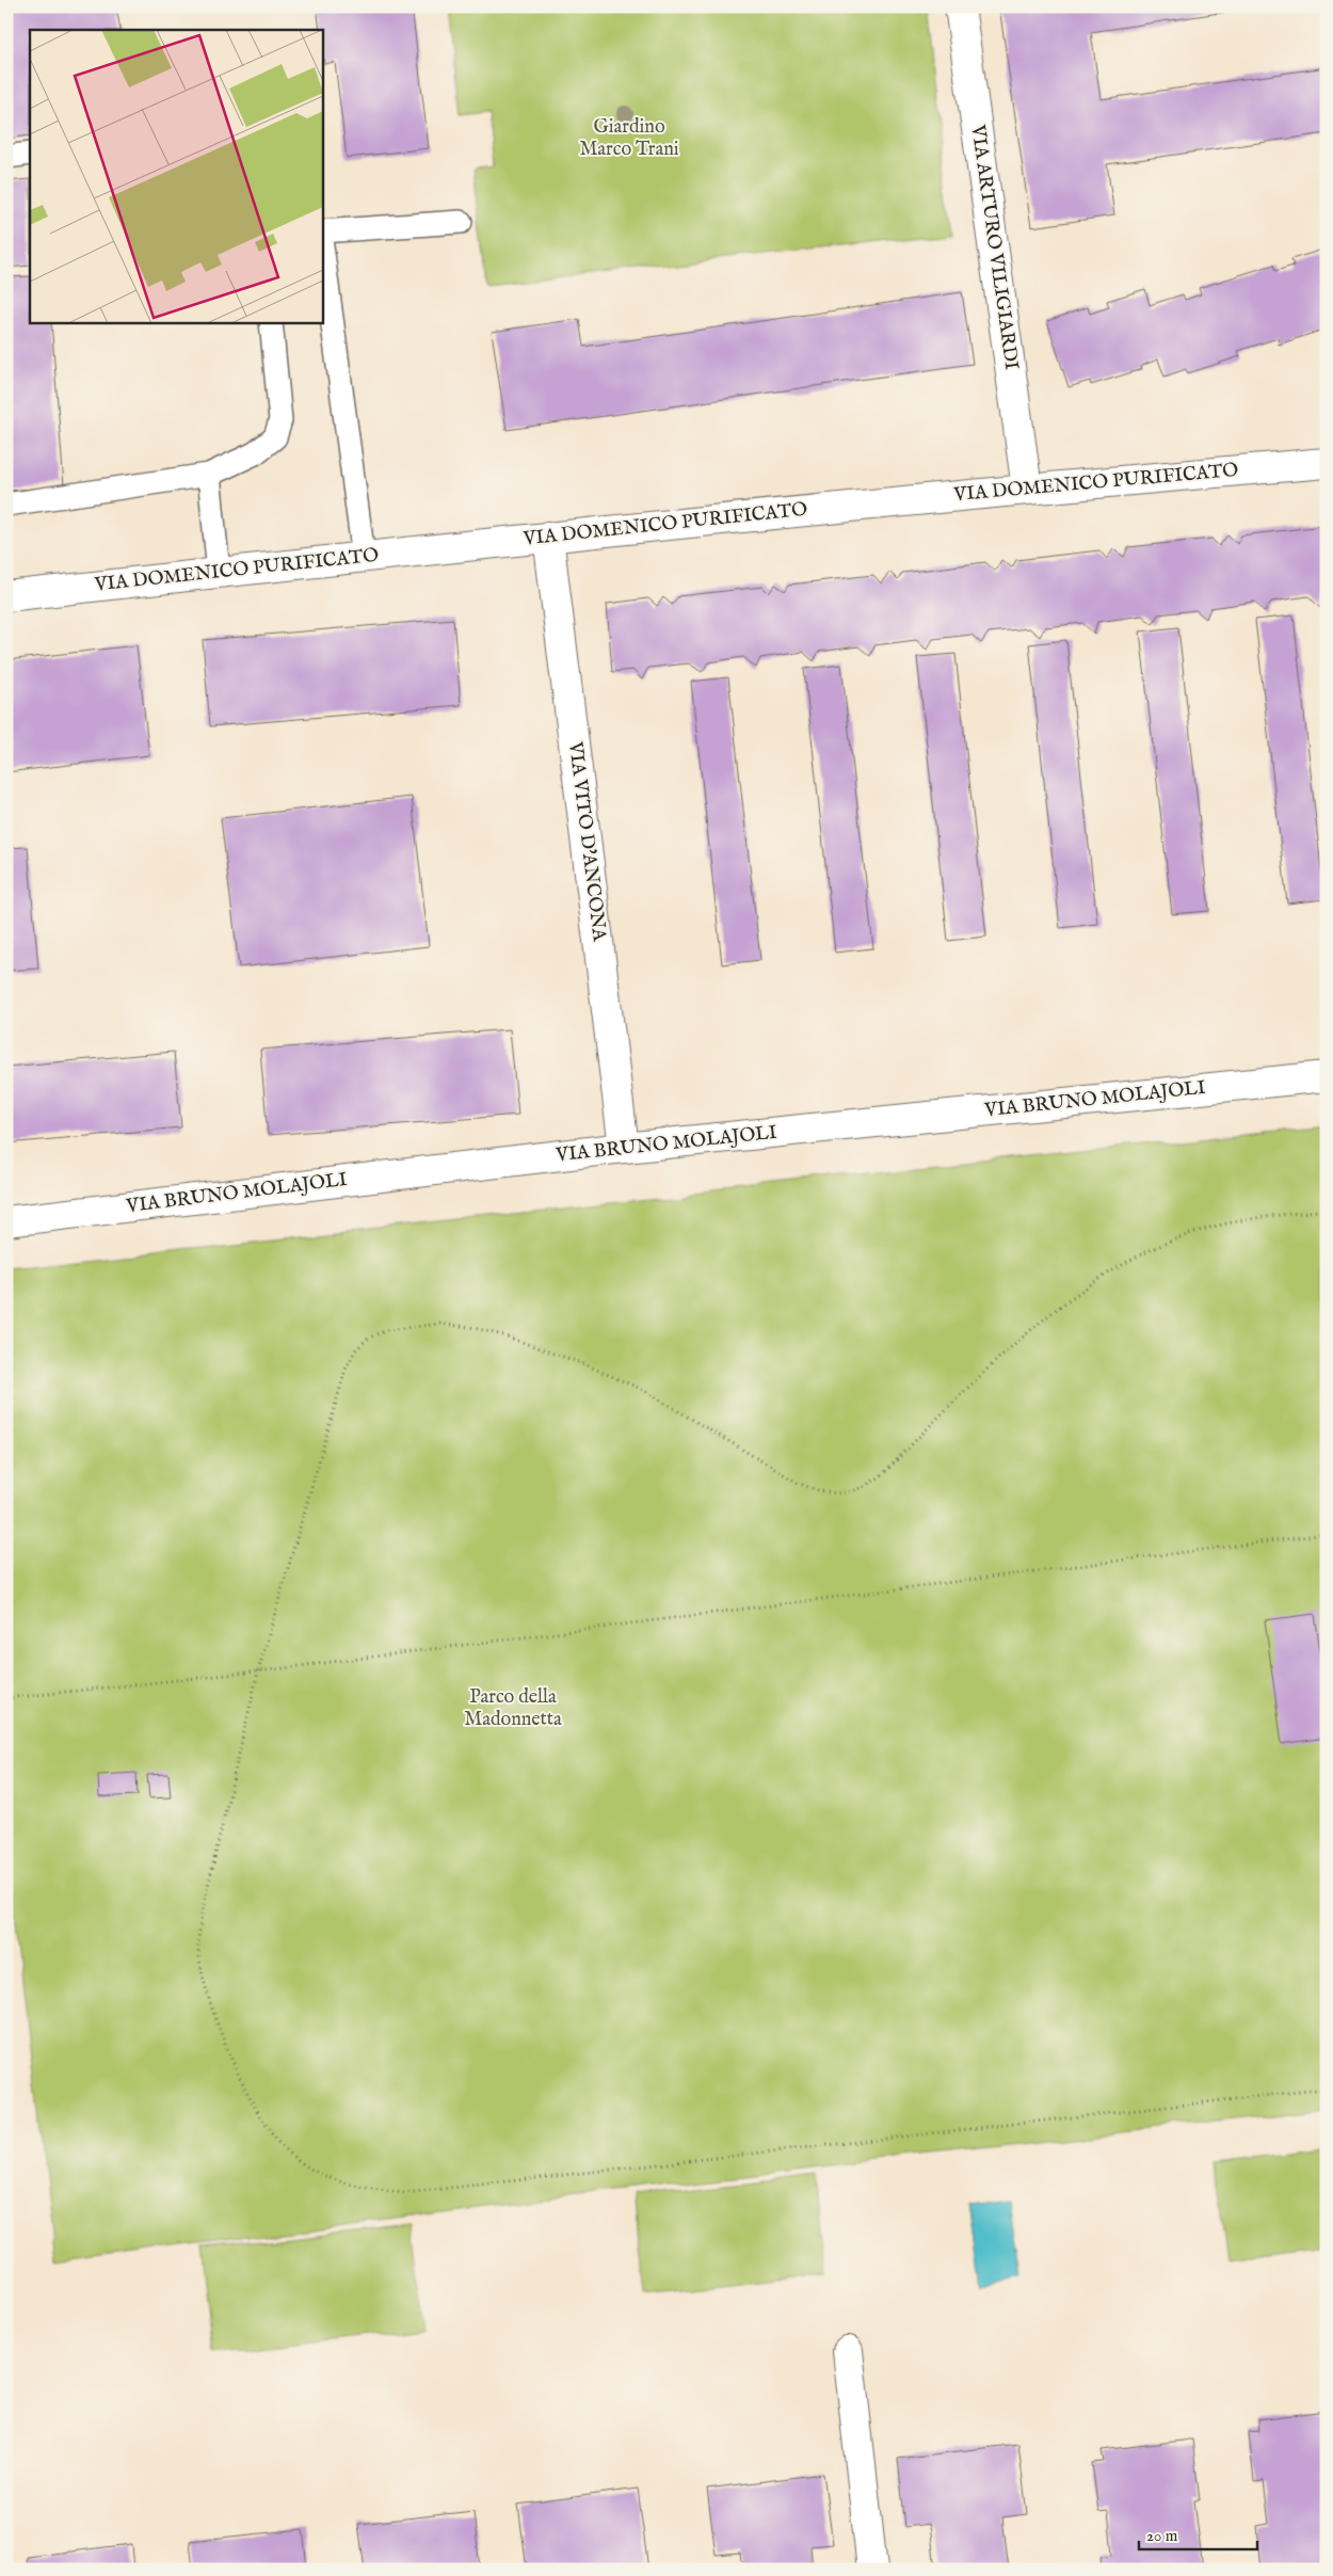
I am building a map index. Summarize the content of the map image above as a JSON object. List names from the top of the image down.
{
  "streets": {
    "street": [
      "VIA ARTURO VILIGIARDI",
      "VIA DOMENICO PURIFICATO",
      "VIA VITO D'ANCONA",
      "VIA BRUNO MOLAJOLI"
    ]
  },
  "crossings": [
    ["VIA ARTURO VILIGIARDI", "VIA DOMENICO PURIFICATO"],
    ["VIA DOMENICO PURIFICATO", "VIA VITO D'ANCONA"],
    ["VIA VITO D'ANCONA", "VIA BRUNO MOLAJOLI"]
  ],
  "parks": ["Giardino Marco Trani", "Parco della Madonnetta"],
  "scale_bar": "20 m"
}
